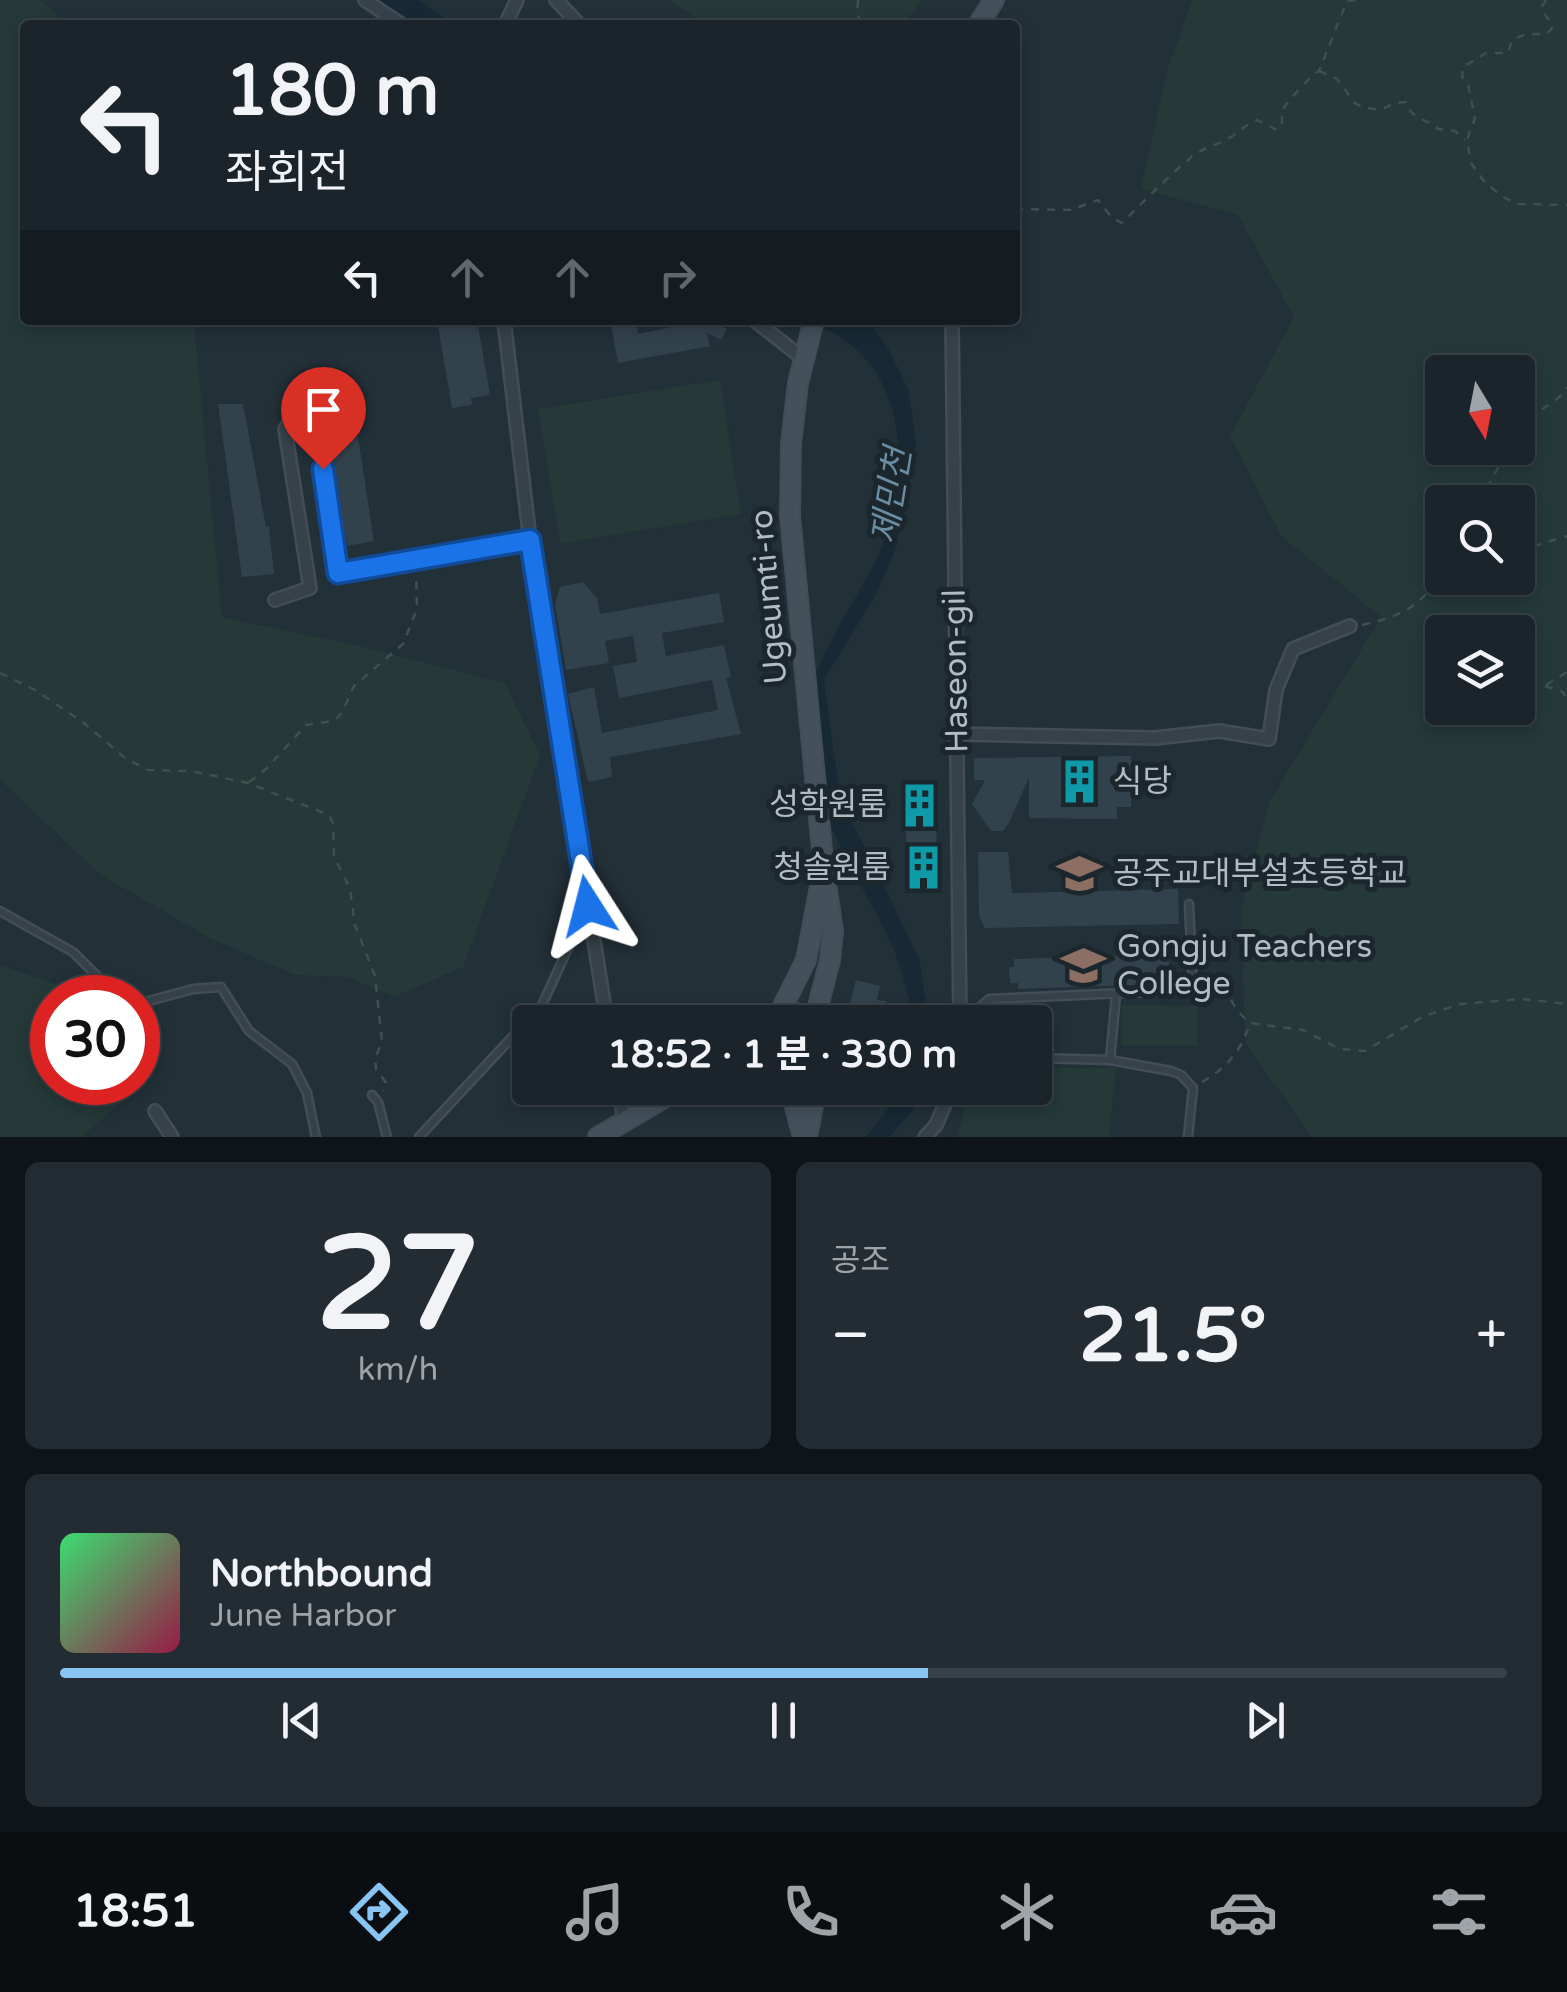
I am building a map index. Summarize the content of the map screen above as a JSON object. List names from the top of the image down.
{
  "streets": {
    "main road": ["Ugeumti-ro"],
    "street": ["Haseon-gil"]
  },
  "water": ["제민천"],
  "places": {
    "building": ["식당", "성학원룸", "청솔원룸"],
    "school or university": ["공주교대부설초등학교", "Gongju Teachers College"]
  },
  "north": "bottom",
  "page": {
    "turn": ["180 m", "좌회전"],
    "limit": "30",
    "trip": "18:52 · 1 분 · 330 m",
    "tile": [
      ["27", "km/h"],
      "공조"
    ],
    "heat": ["−", "21.5°", "+"],
    "song": ["Northbound", "June Harbor"],
    "tabs": "18:51"
  }
}
